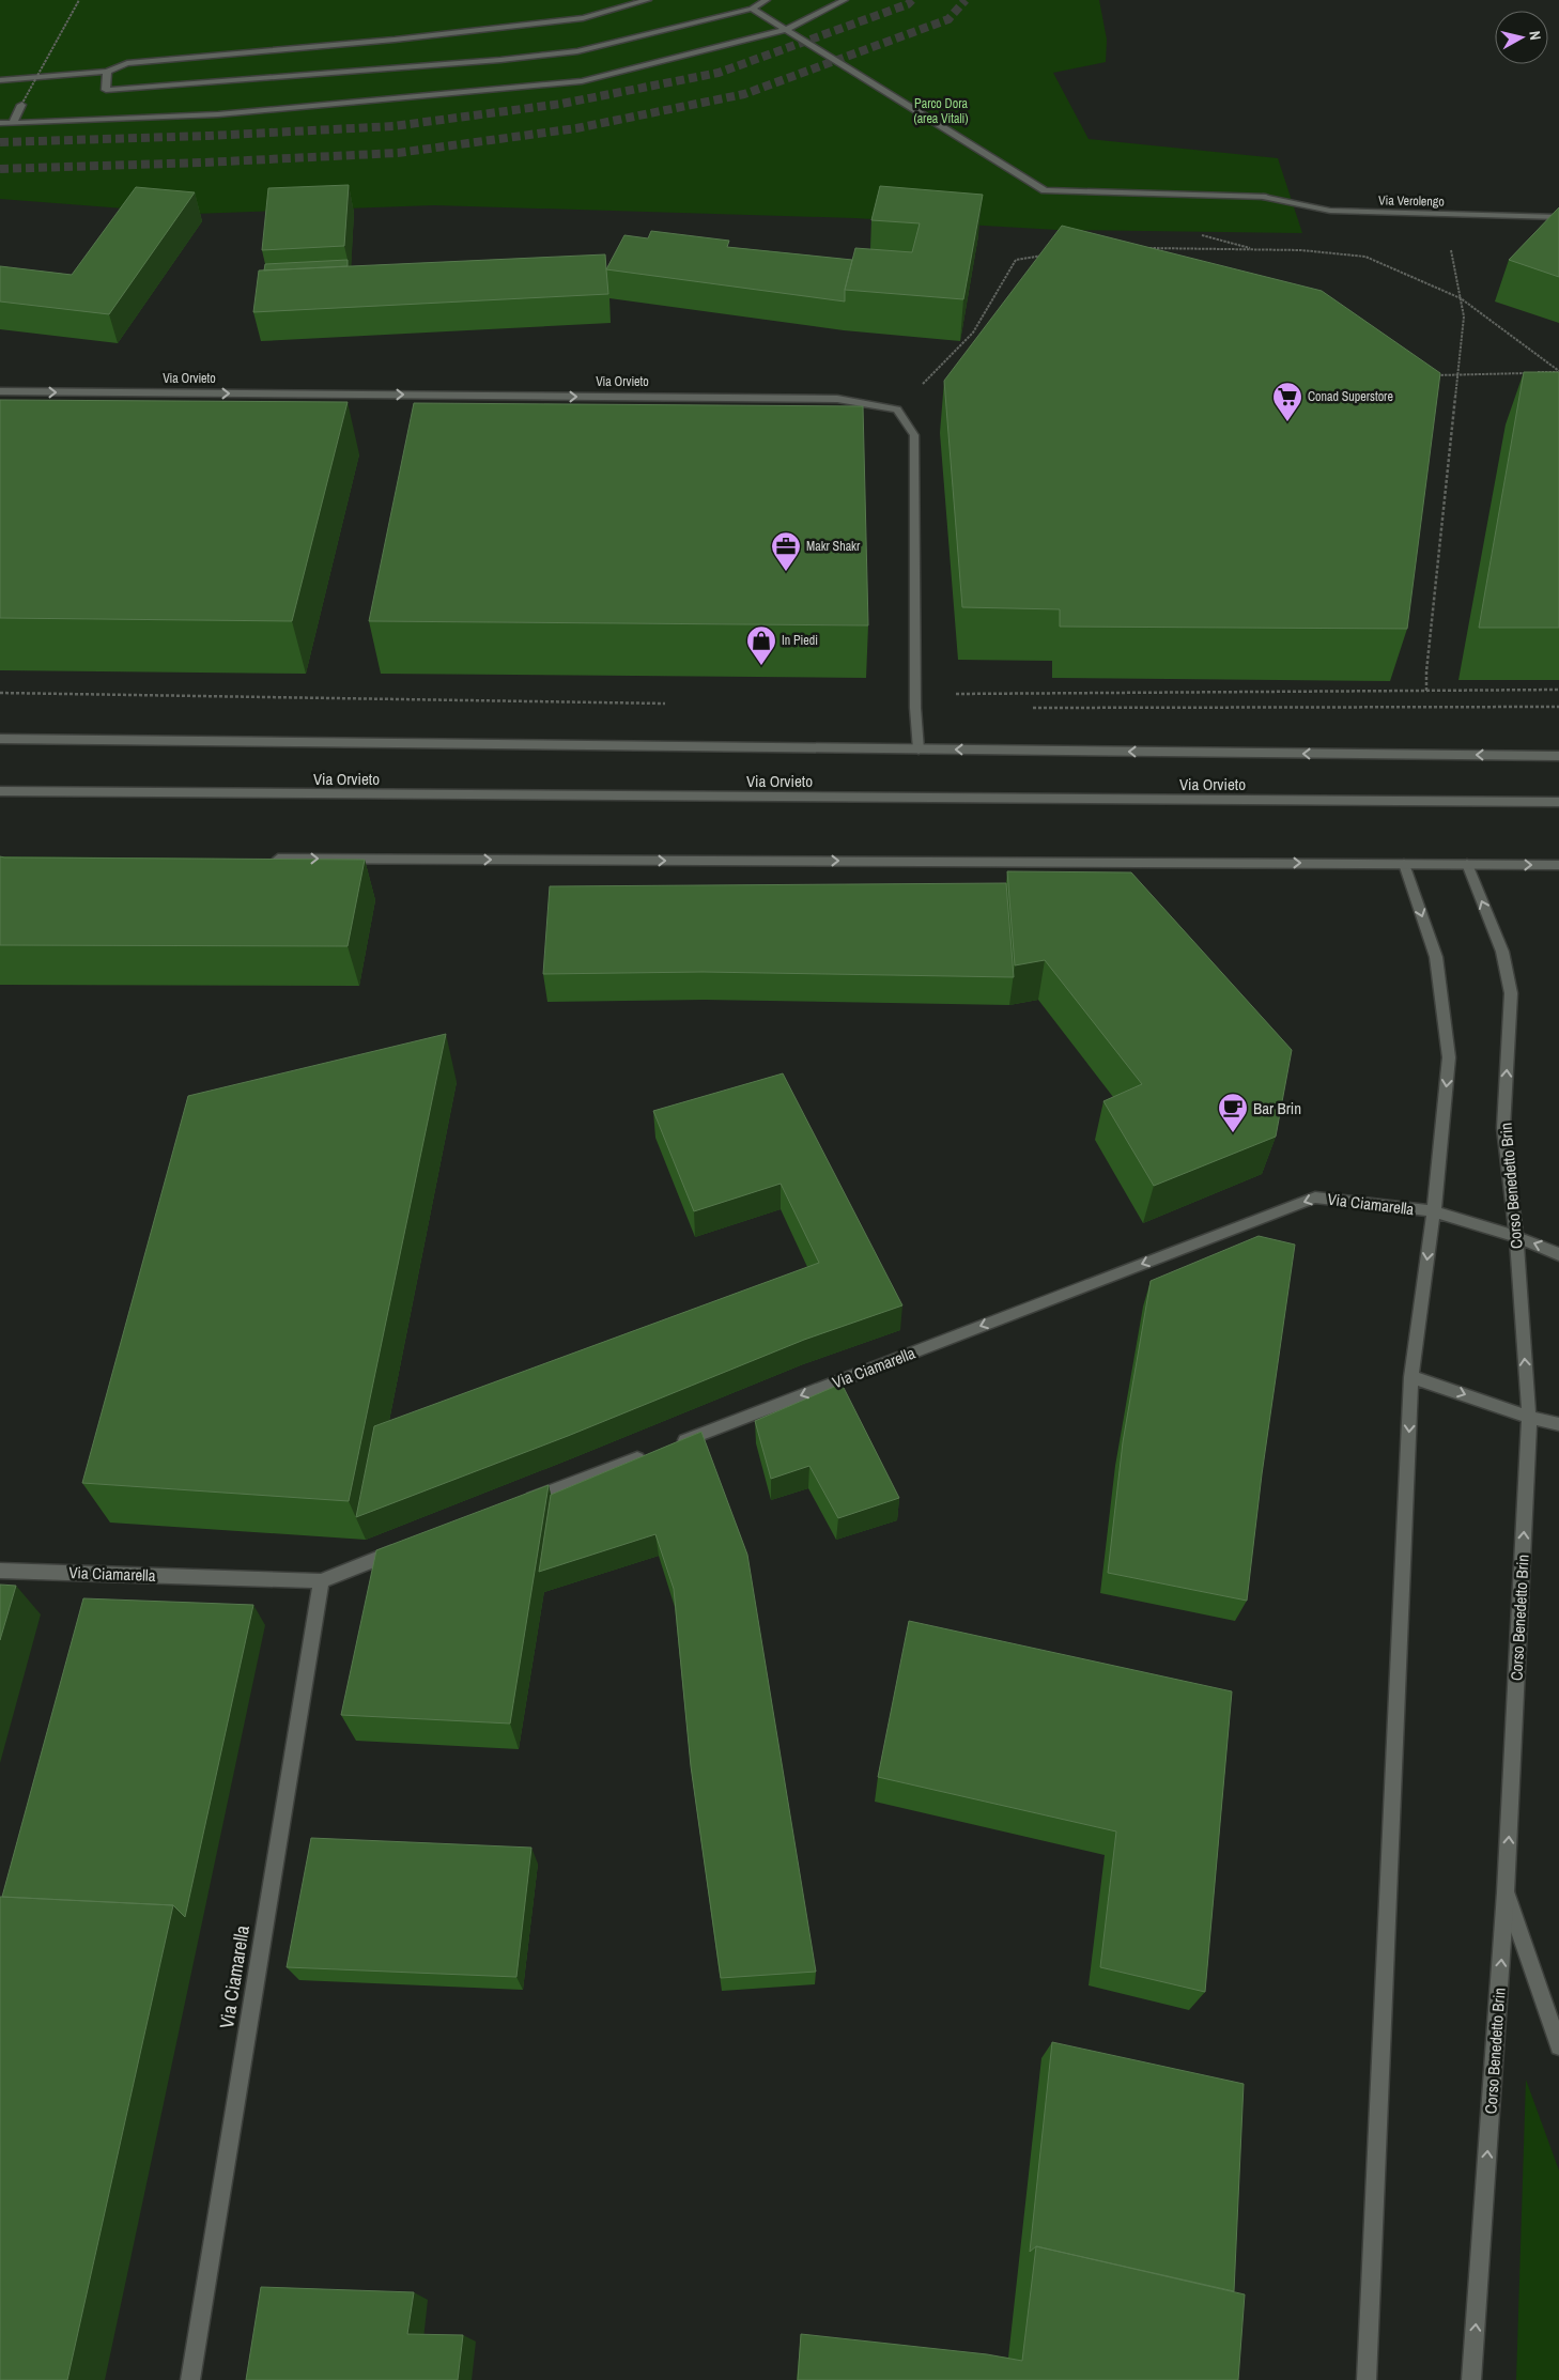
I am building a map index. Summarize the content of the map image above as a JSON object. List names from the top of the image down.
{
  "streets": {
    "street": [
      "Via Verolengo",
      "Via Orvieto",
      "Corso Benedetto Brin",
      "Via Ciamarella"
    ]
  },
  "crossings": [
    ["Corso Benedetto Brin", "Via Ciamarella"]
  ],
  "one_way": ["Via Ciamarella"],
  "parks": ["Parco Dora (area Vitali)"],
  "places": {
    "supermarket": ["Conad Superstore"],
    "office": ["Makr Shakr"],
    "shop": ["In Piedi"],
    "cafe": ["Bar Brin"]
  },
  "north": "right"
}
